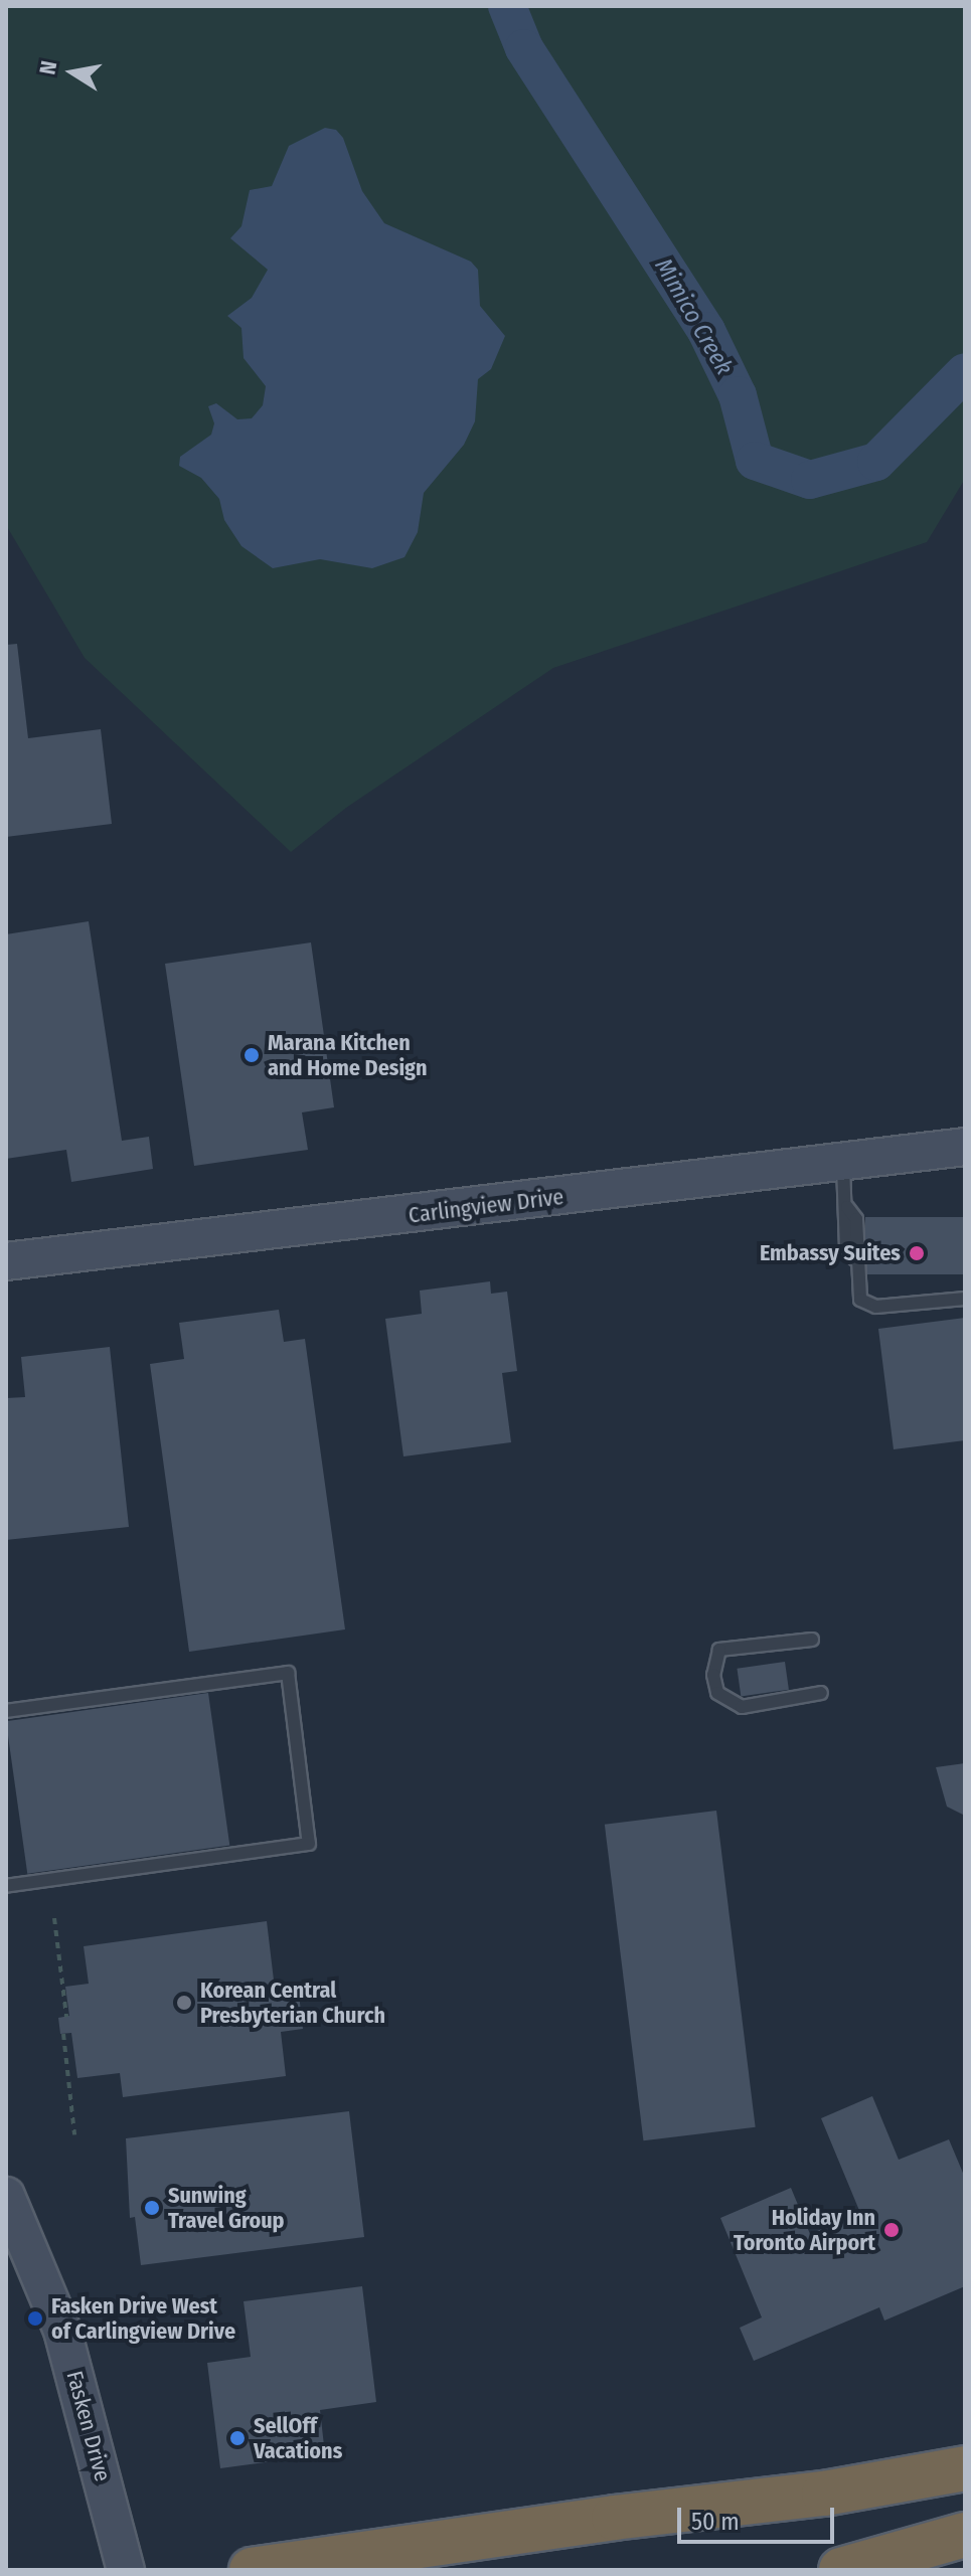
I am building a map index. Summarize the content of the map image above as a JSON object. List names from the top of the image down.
{
  "streets": {
    "main road": ["Carlingview Drive", "Fasken Drive"]
  },
  "water": ["Mimico Creek"],
  "places": [
    "Marana Kitchen and Home Design",
    "Embassy Suites",
    "Korean Central Presbyterian Church",
    "Sunwing Travel Group",
    "Holiday Inn Toronto Airport",
    "Fasken Drive West of Carlingview Drive",
    "SellOff Vacations"
  ],
  "scale_bar": "50 m",
  "north": "left"
}
